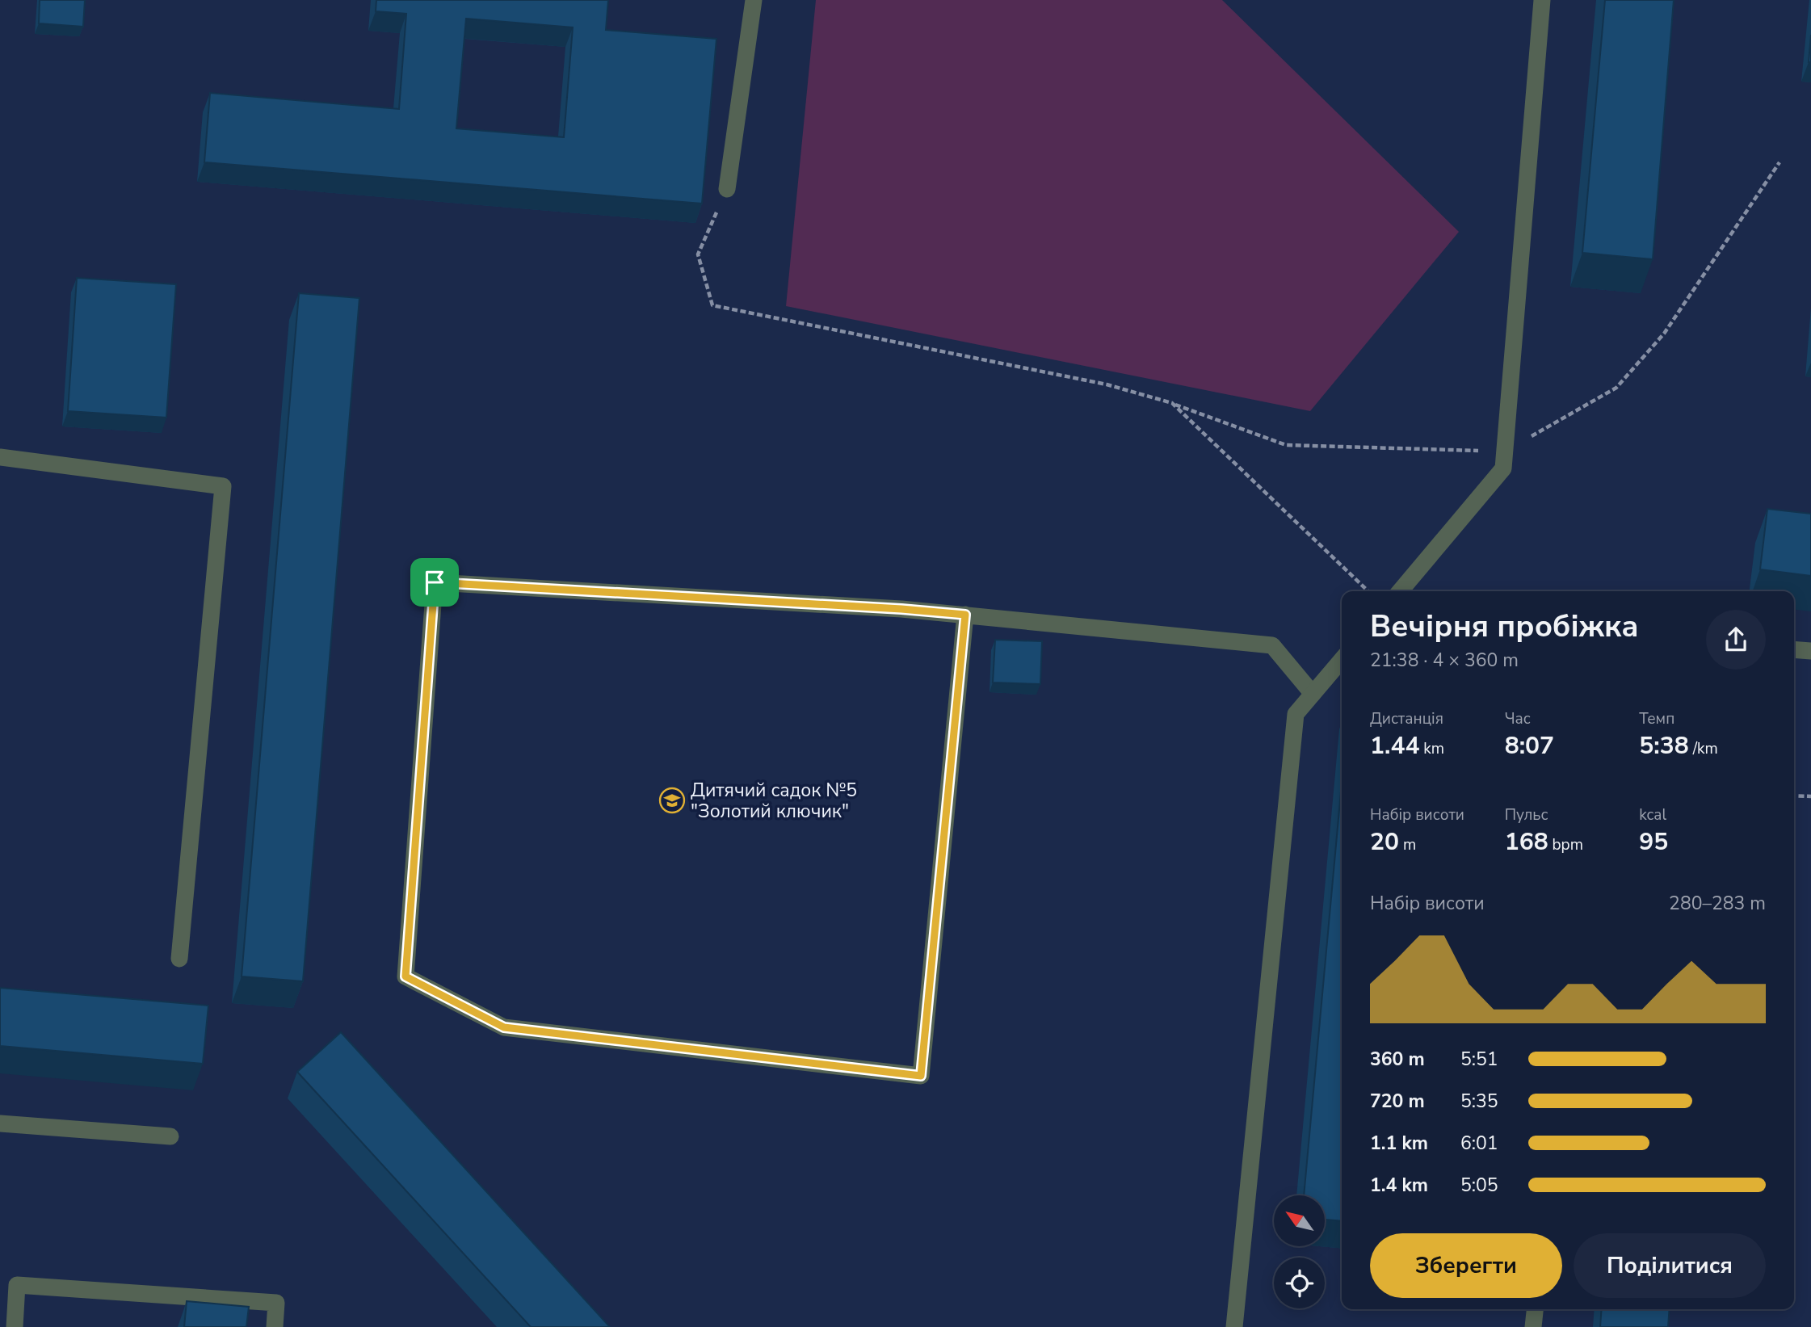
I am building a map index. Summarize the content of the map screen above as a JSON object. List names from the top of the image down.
{
  "places": {
    "school or university": ["Дитячий садок №5 \"Золотий ключик\""]
  },
  "north": "top left",
  "page": {
    "heading": ["Вечірня пробіжка", "21:38 · 4 × 360 m"],
    "stats": [
      ["Дистанція", "1.44 km"],
      ["Час", "8:07"],
      ["Темп", "5:38 /km"],
      ["Набір висоти", "20 m"],
      ["Пульс", "168 bpm"],
      ["kcal", "95"]
    ],
    "chart": ["Набір висоти", "280–283 m"],
    "list": [
      {
        "name": "360 m",
        "note": "5:51"
      },
      {
        "name": "720 m",
        "note": "5:35"
      },
      {
        "name": "1.1 km",
        "note": "6:01"
      },
      {
        "name": "1.4 km",
        "note": "5:05"
      }
    ],
    "buttons": ["Зберегти", "Поділитися"]
  }
}
